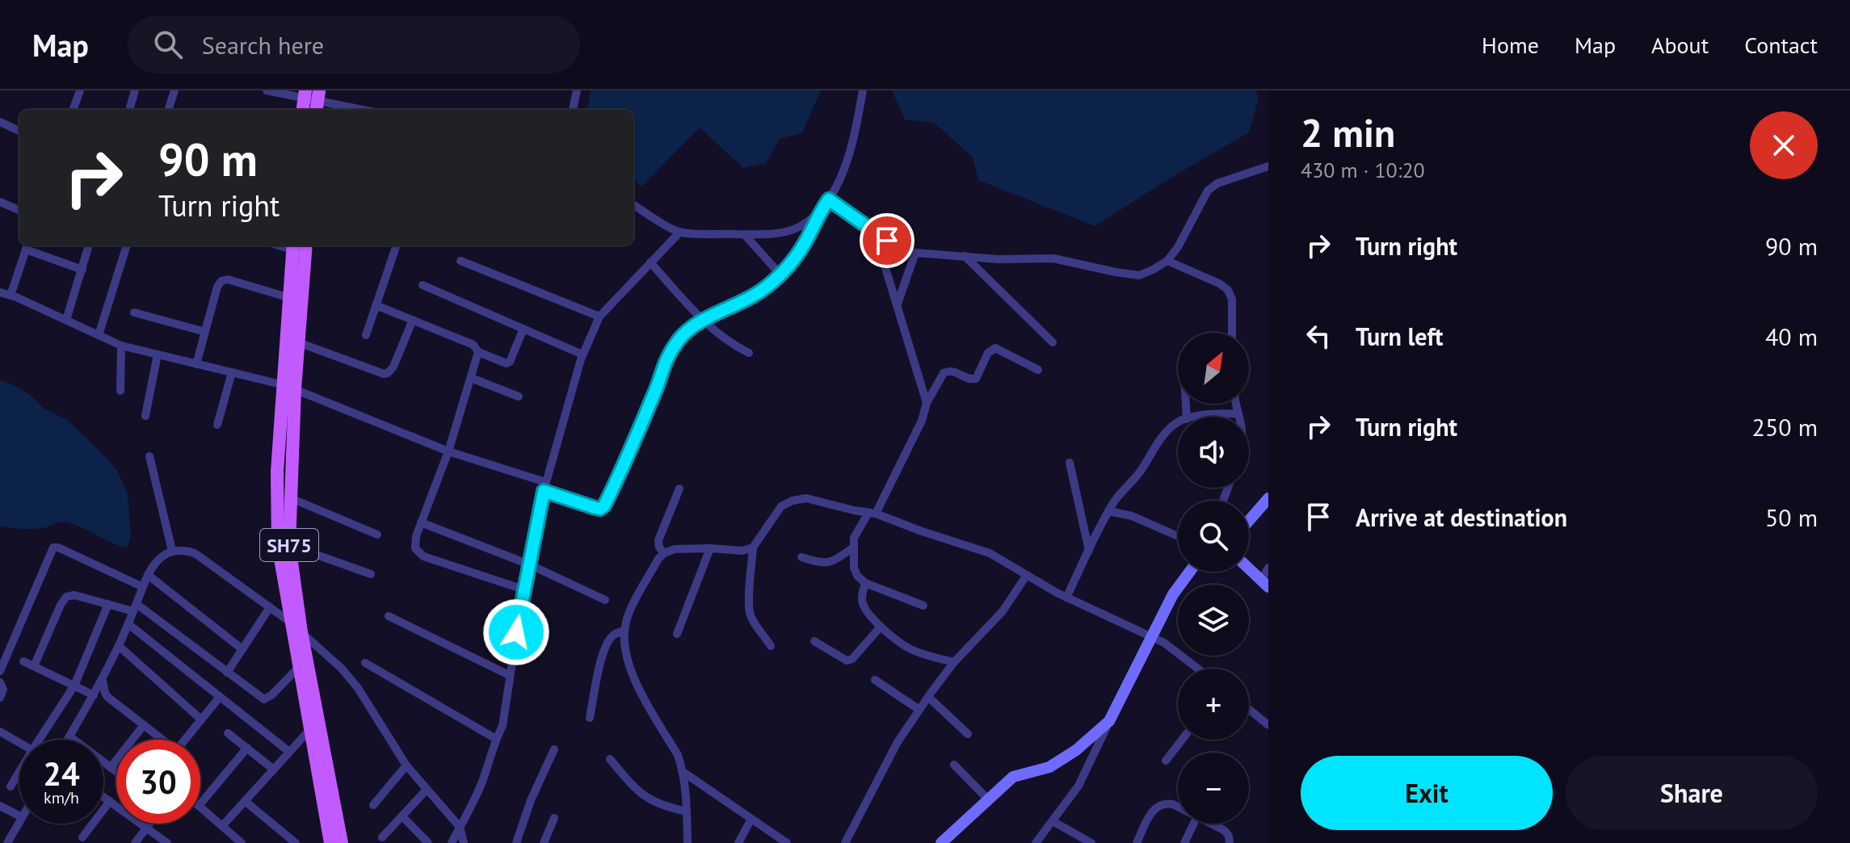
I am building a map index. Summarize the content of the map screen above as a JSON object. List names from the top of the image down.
{
  "streets": {
    "main road": ["SH75"]
  },
  "north": "top right",
  "page": {
    "header": "Map",
    "search": "Search here",
    "nav": [
      "Home",
      "Map",
      "About",
      "Contact"
    ],
    "heading": ["2 min", "430 m · 10:20"],
    "turn": ["90 m", "Turn right"],
    "list": [
      {
        "name": "Turn right",
        "value": "90 m"
      },
      {
        "name": "Turn left",
        "value": "40 m"
      },
      {
        "name": "Turn right",
        "value": "250 m"
      },
      {
        "name": "Arrive at destination",
        "value": "50 m"
      }
    ],
    "map_buttons": ["+", "−"],
    "speed": "24 km/h",
    "limit": "30",
    "buttons": ["Exit", "Share"]
  }
}
